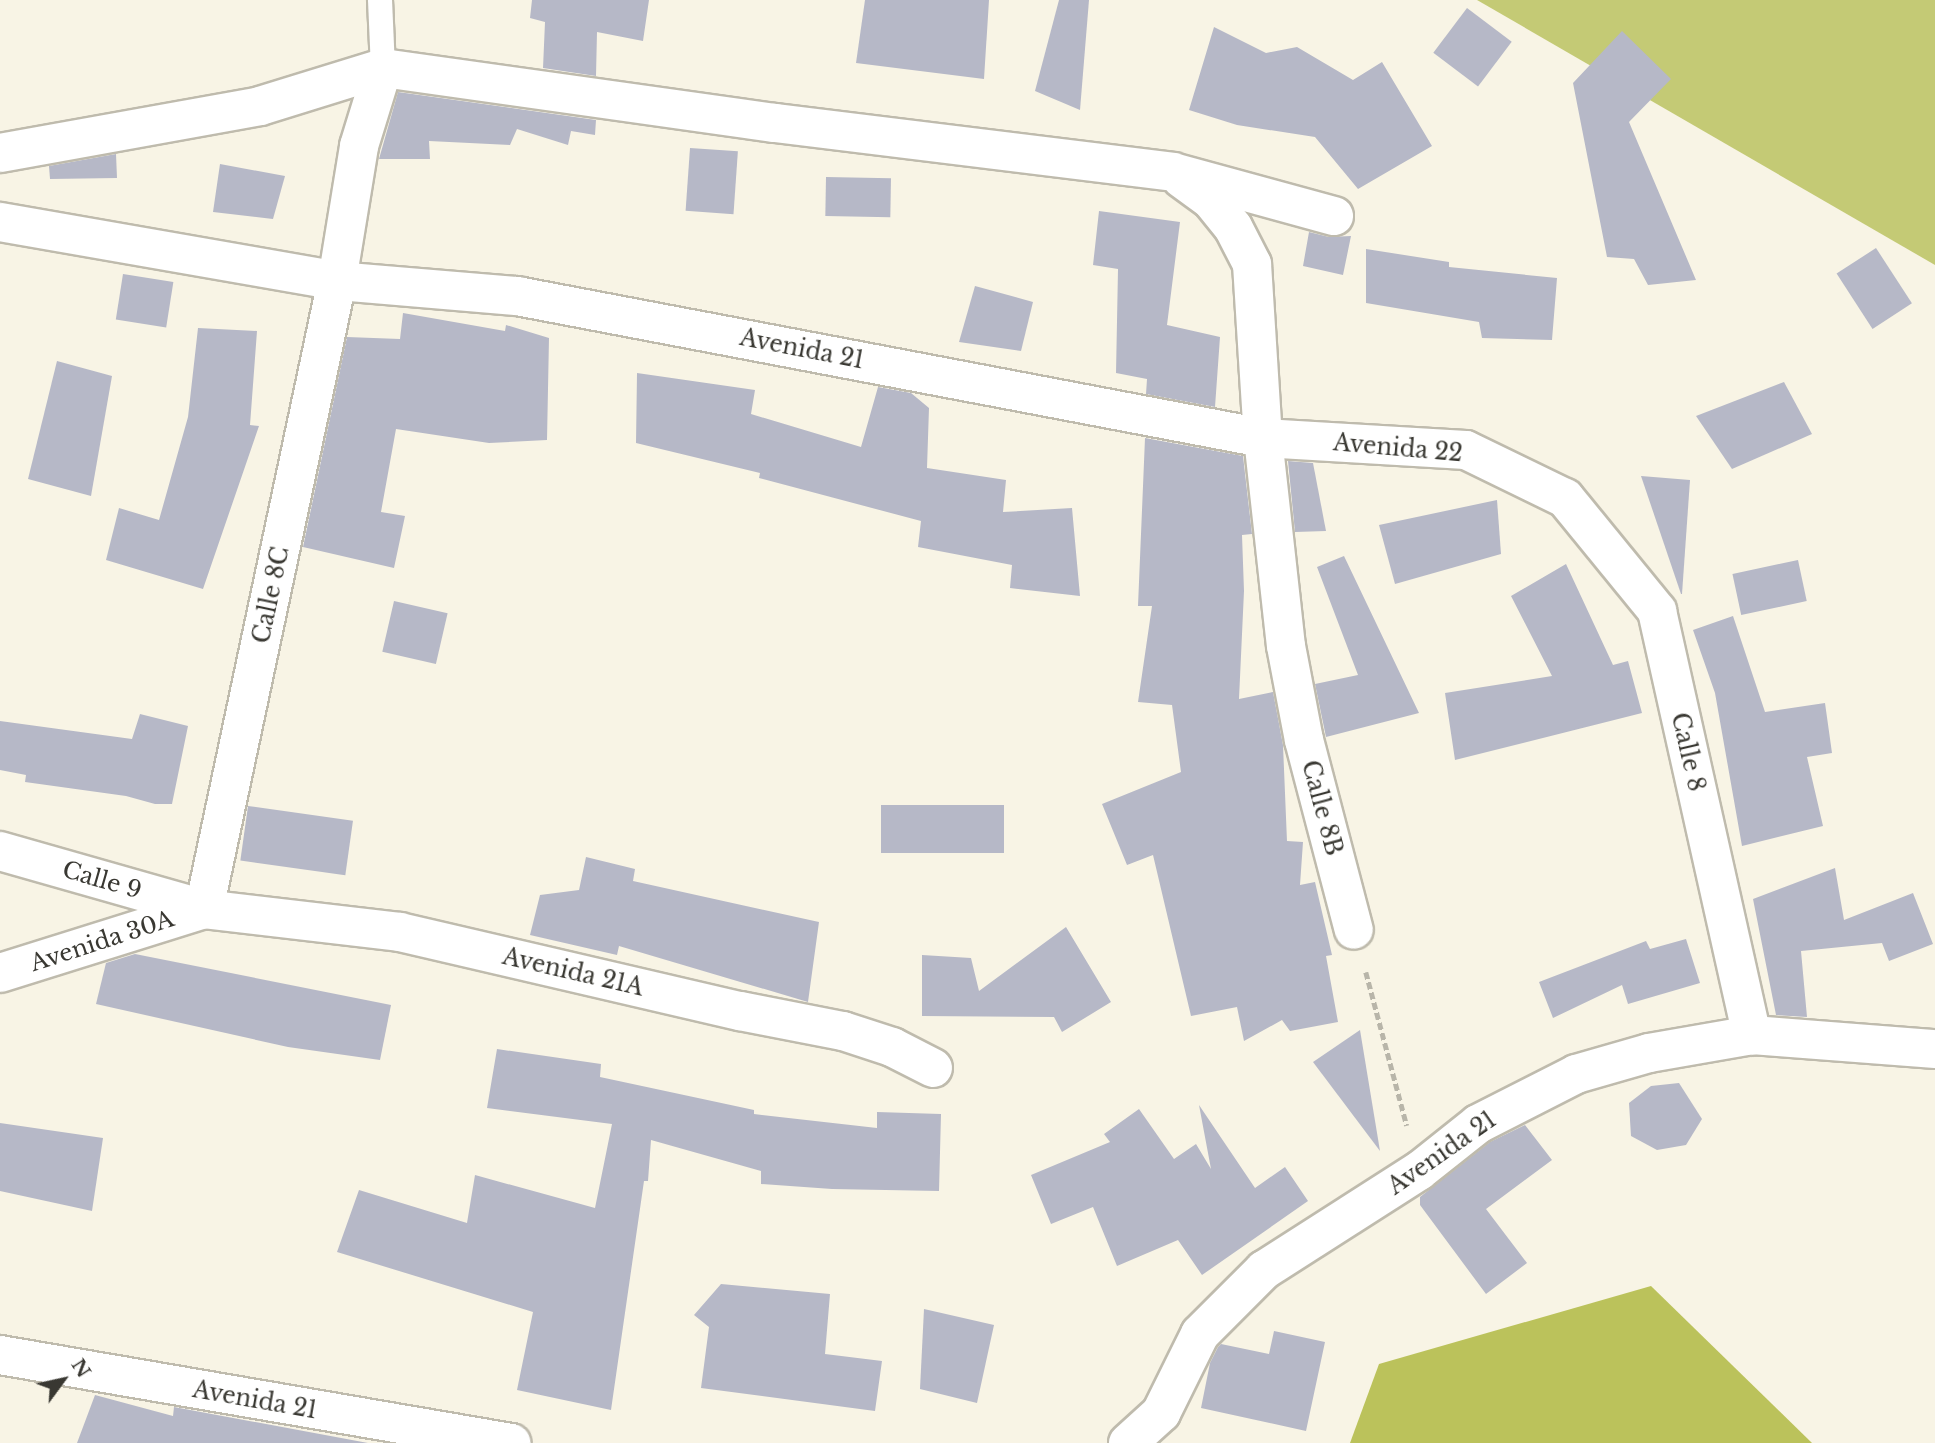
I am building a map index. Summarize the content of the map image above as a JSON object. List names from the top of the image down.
{
  "streets": {
    "street": [
      "Avenida 21",
      "Avenida 22",
      "Calle 8C",
      "Calle 8",
      "Calle 8B",
      "Calle 9",
      "Avenida 30A",
      "Avenida 21A"
    ]
  },
  "crossings": [
    ["Avenida 21", "Avenida 22"],
    ["Avenida 21", "Calle 8C"],
    ["Avenida 21", "Calle 8"],
    ["Avenida 21", "Calle 8B"],
    ["Avenida 22", "Calle 8"],
    ["Avenida 22", "Calle 8B"],
    ["Calle 8C", "Calle 9"],
    ["Calle 8C", "Avenida 30A"],
    ["Calle 8C", "Avenida 21A"],
    ["Calle 9", "Avenida 30A"],
    ["Calle 9", "Avenida 21A"],
    ["Avenida 30A", "Avenida 21A"]
  ],
  "north": "top right"
}
